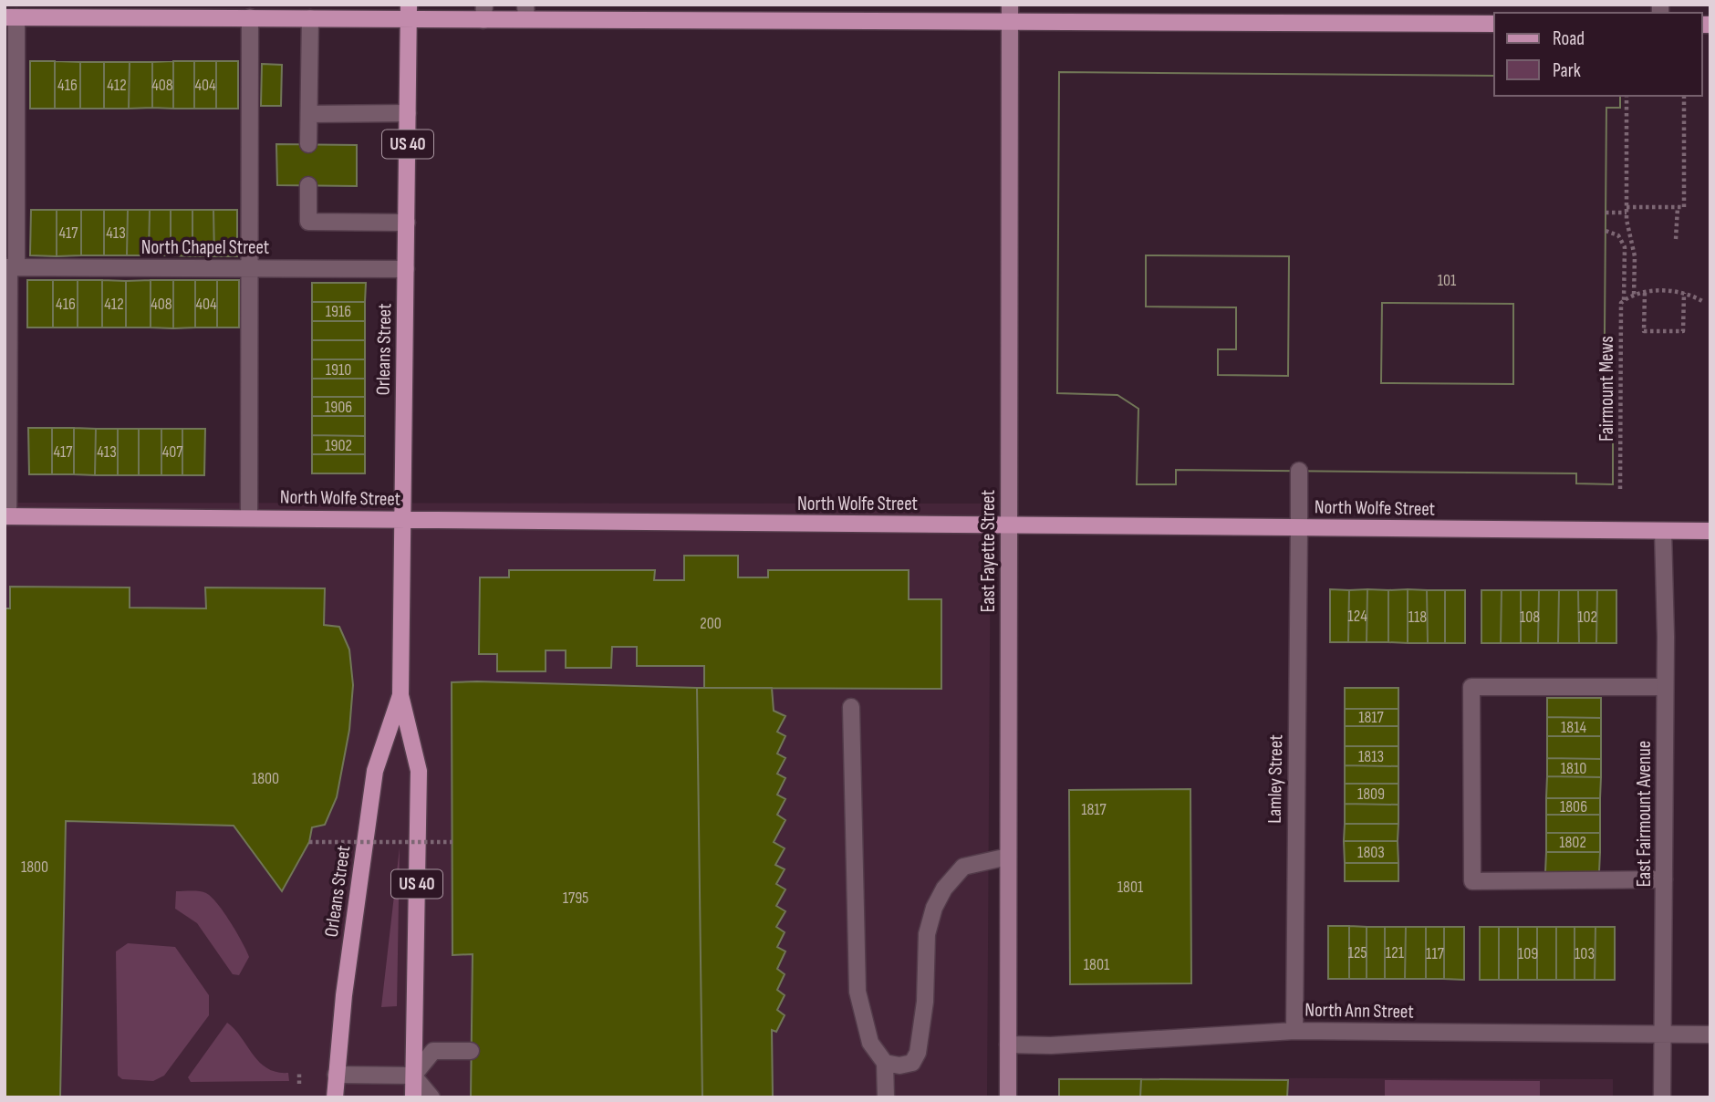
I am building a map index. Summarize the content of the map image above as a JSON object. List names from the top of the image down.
{
  "streets": {
    "main road": [
      "US 40",
      "Orleans Street",
      "North Wolfe Street",
      "East Fayette Street"
    ],
    "street": [
      "North Chapel Street",
      "Lamley Street",
      "East Fairmount Avenue",
      "North Ann Street"
    ],
    "path": ["Fairmount Mews"]
  },
  "crossings": [
    ["North Chapel Street", "Orleans Street"],
    ["Orleans Street", "North Wolfe Street"],
    ["North Wolfe Street", "East Fayette Street"],
    ["North Wolfe Street", "Lamley Street"],
    ["North Wolfe Street", "East Fairmount Avenue"],
    ["East Fayette Street", "North Ann Street"],
    ["Lamley Street", "North Ann Street"],
    ["East Fairmount Avenue", "North Ann Street"]
  ],
  "house_numbers": [
    "416",
    "412",
    "408",
    "404",
    "417",
    "413",
    "101",
    "416",
    "412",
    "408",
    "404",
    "1916",
    "1910",
    "1906",
    "1902",
    "417",
    "413",
    "407",
    "124",
    "118",
    "108",
    "102",
    "200",
    "1817",
    "1814",
    "1813",
    "1810",
    "1800",
    "1809",
    "1806",
    "1817",
    "1802",
    "1803",
    "1800",
    "1801",
    "1795",
    "125",
    "121",
    "117",
    "109",
    "103",
    "1801"
  ],
  "legend": ["Road", "Park"]
}
